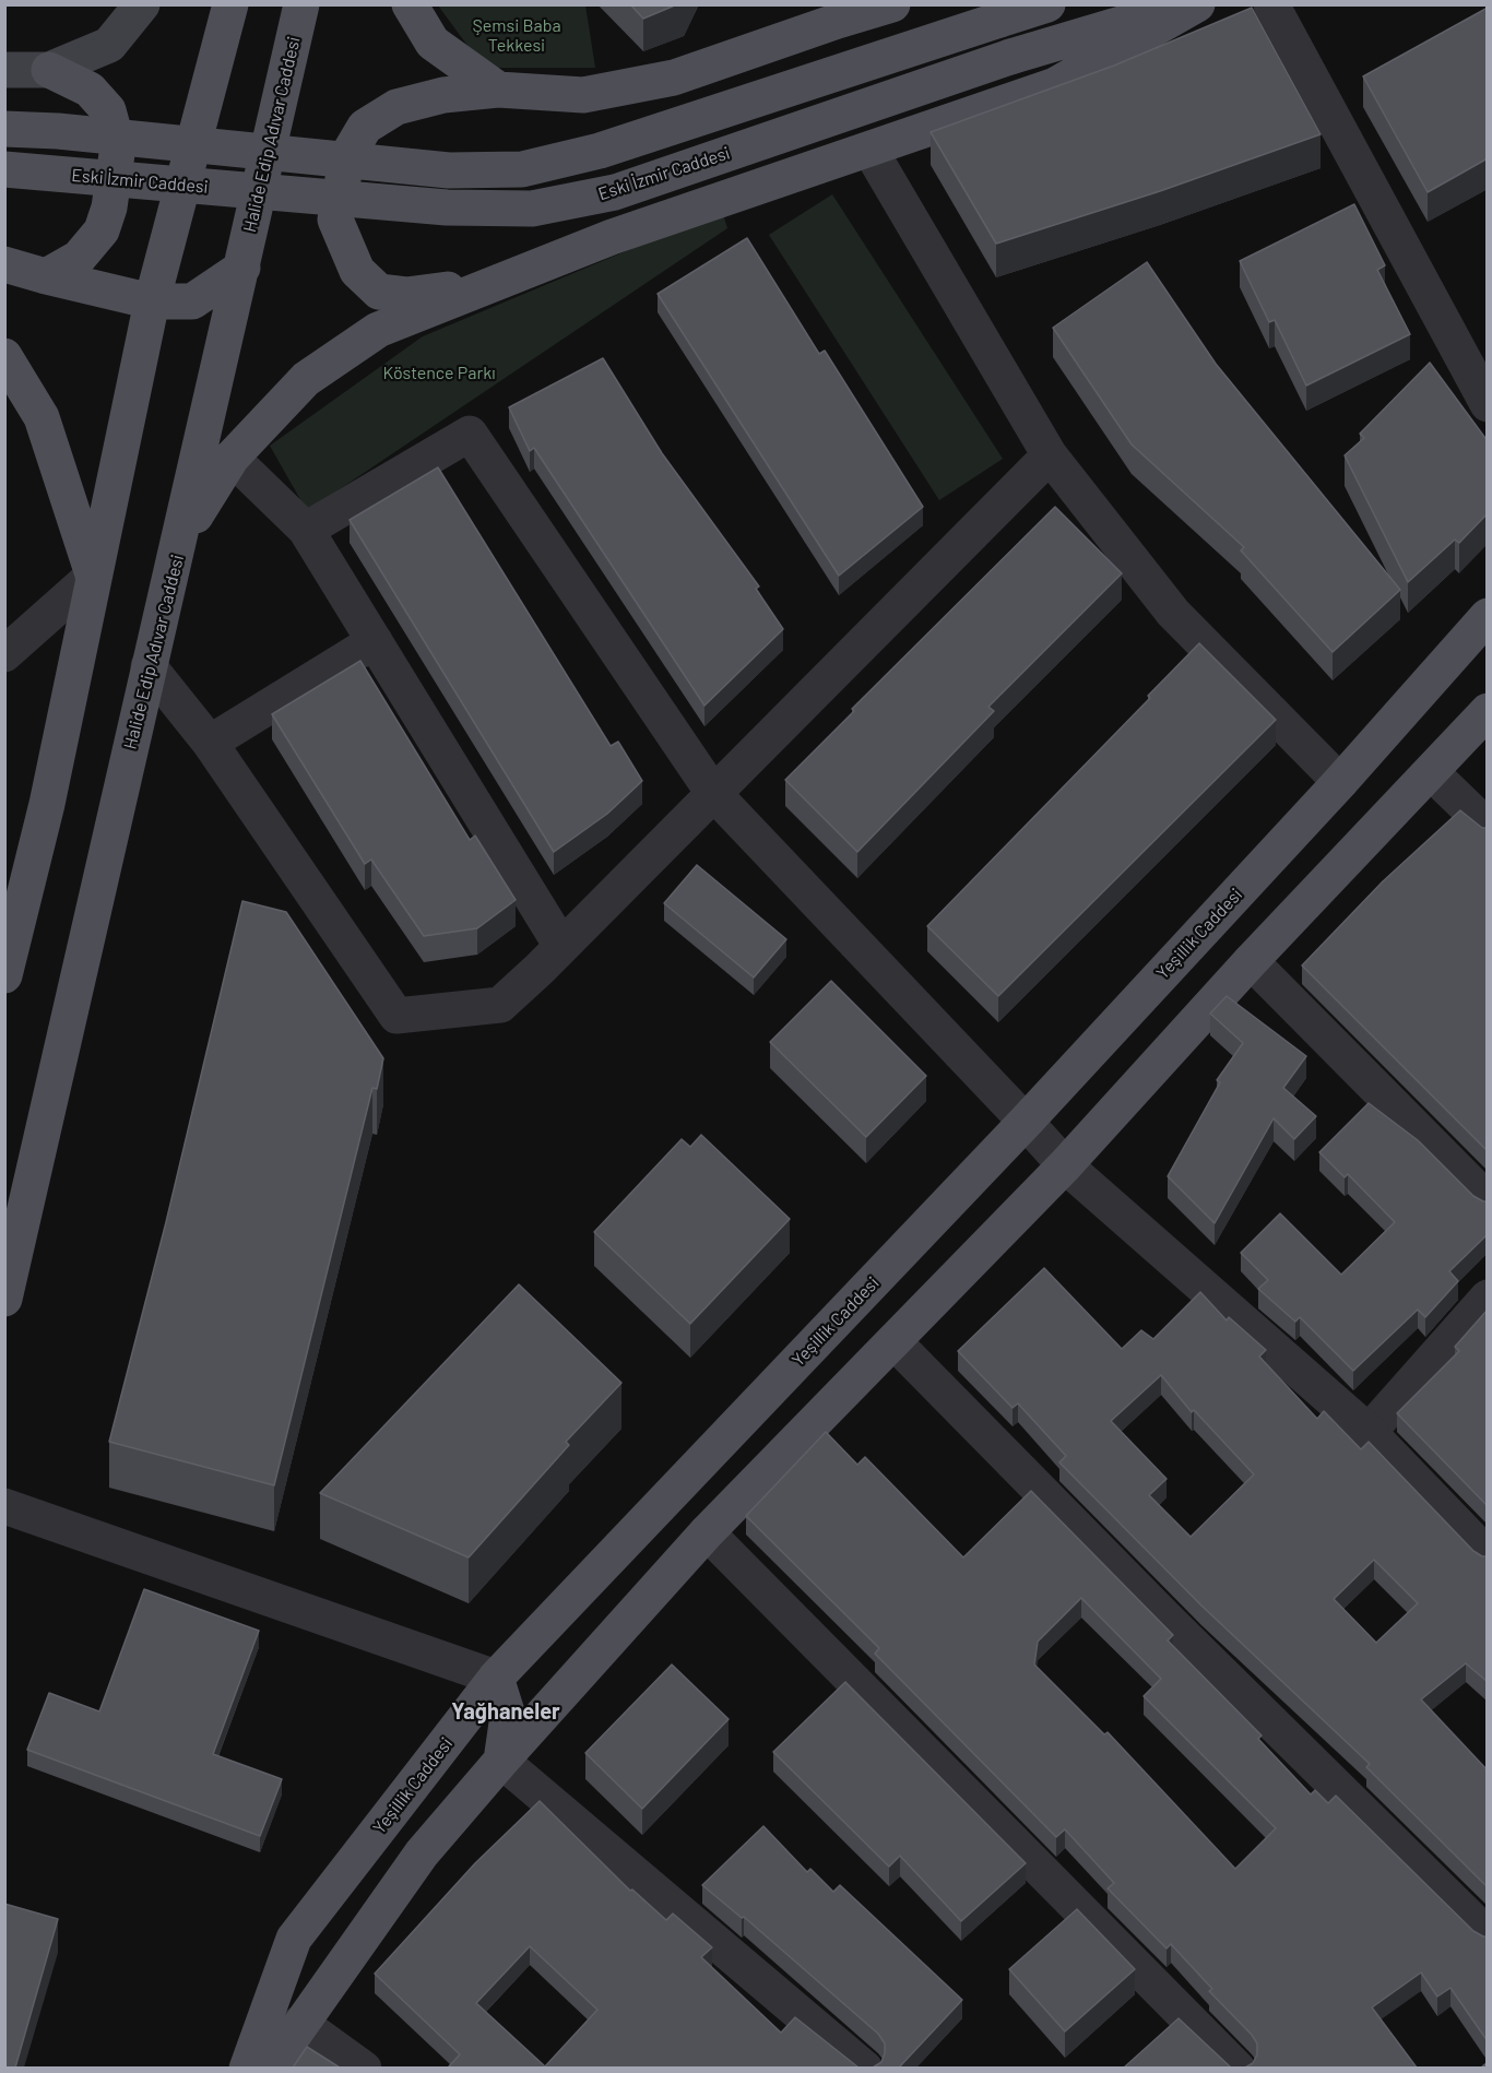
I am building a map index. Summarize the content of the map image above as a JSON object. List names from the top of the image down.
{
  "streets": {
    "main road": ["Halide Edip Adıvar Caddesi", "Eski İzmir Caddesi", "Yeşillik Caddesi"]
  },
  "districts": ["Yağhaneler"],
  "parks": ["Şemsi Baba Tekkesi", "Köstence Parkı"]
}
